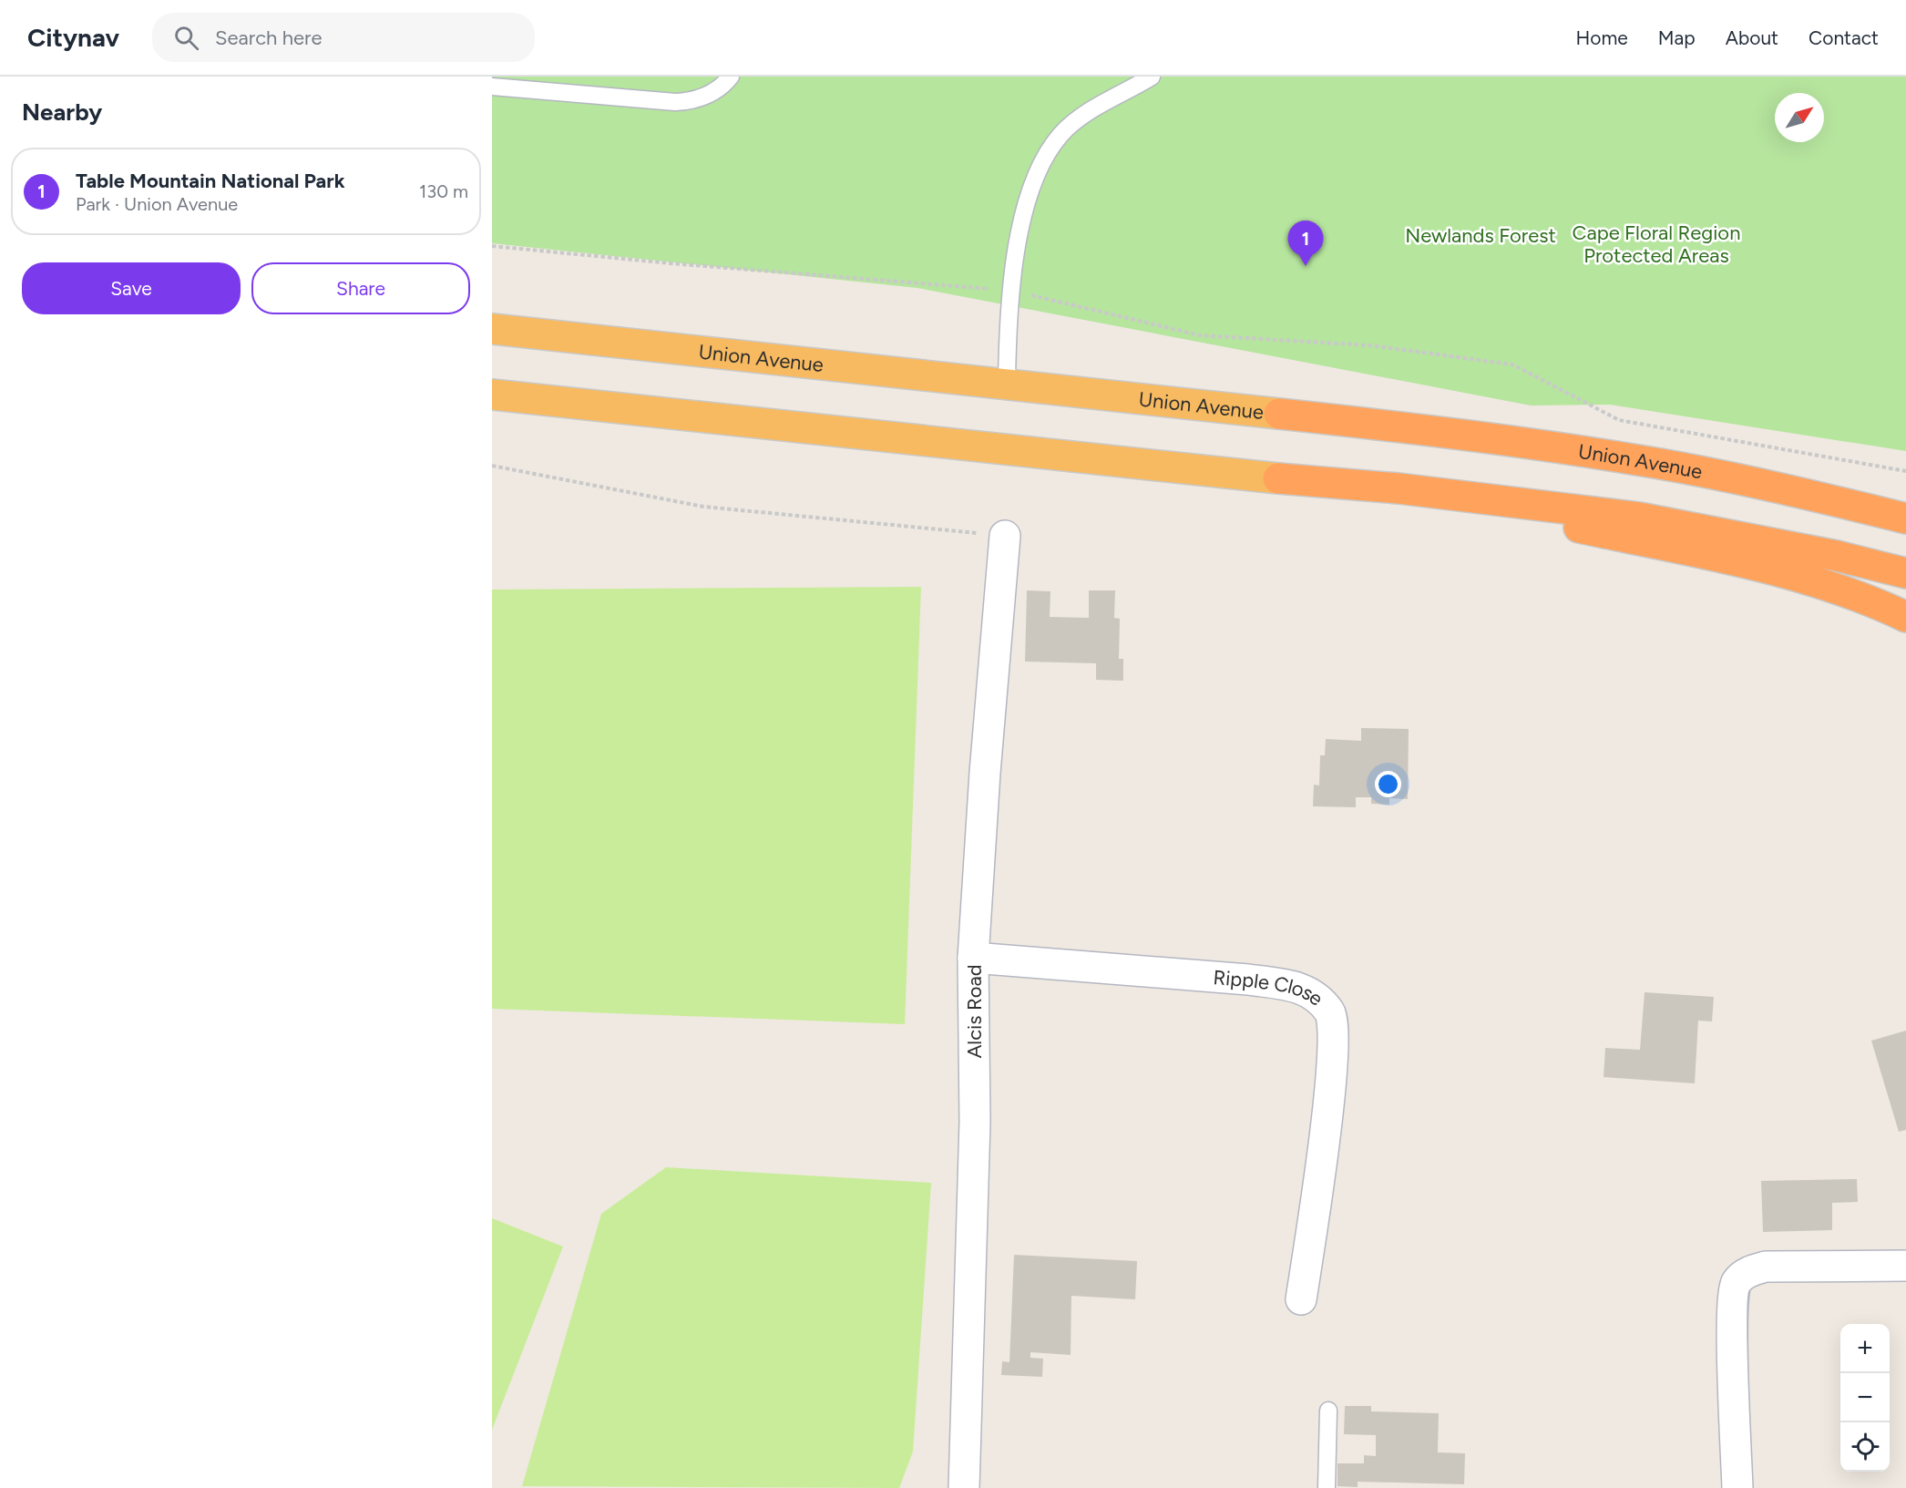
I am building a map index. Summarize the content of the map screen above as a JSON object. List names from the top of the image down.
{
  "streets": {
    "highway": ["Union Avenue"],
    "street": ["Ripple Close", "Alcis Road"]
  },
  "crossings": [
    ["Ripple Close", "Alcis Road"]
  ],
  "parks": ["Cape Floral Region Protected Areas", "Newlands Forest"],
  "north": "top right",
  "page": {
    "header": "Citynav",
    "search": "Search here",
    "nav": [
      "Home",
      "Map",
      "About",
      "Contact"
    ],
    "heading": "Nearby",
    "list": [
      {
        "mark": "1",
        "name": "Table Mountain National Park",
        "note": "Park · Union Avenue",
        "value": "130 m"
      }
    ],
    "pins": "1",
    "buttons": ["Save", "Share"],
    "map_buttons": ["+", "−"]
  }
}
